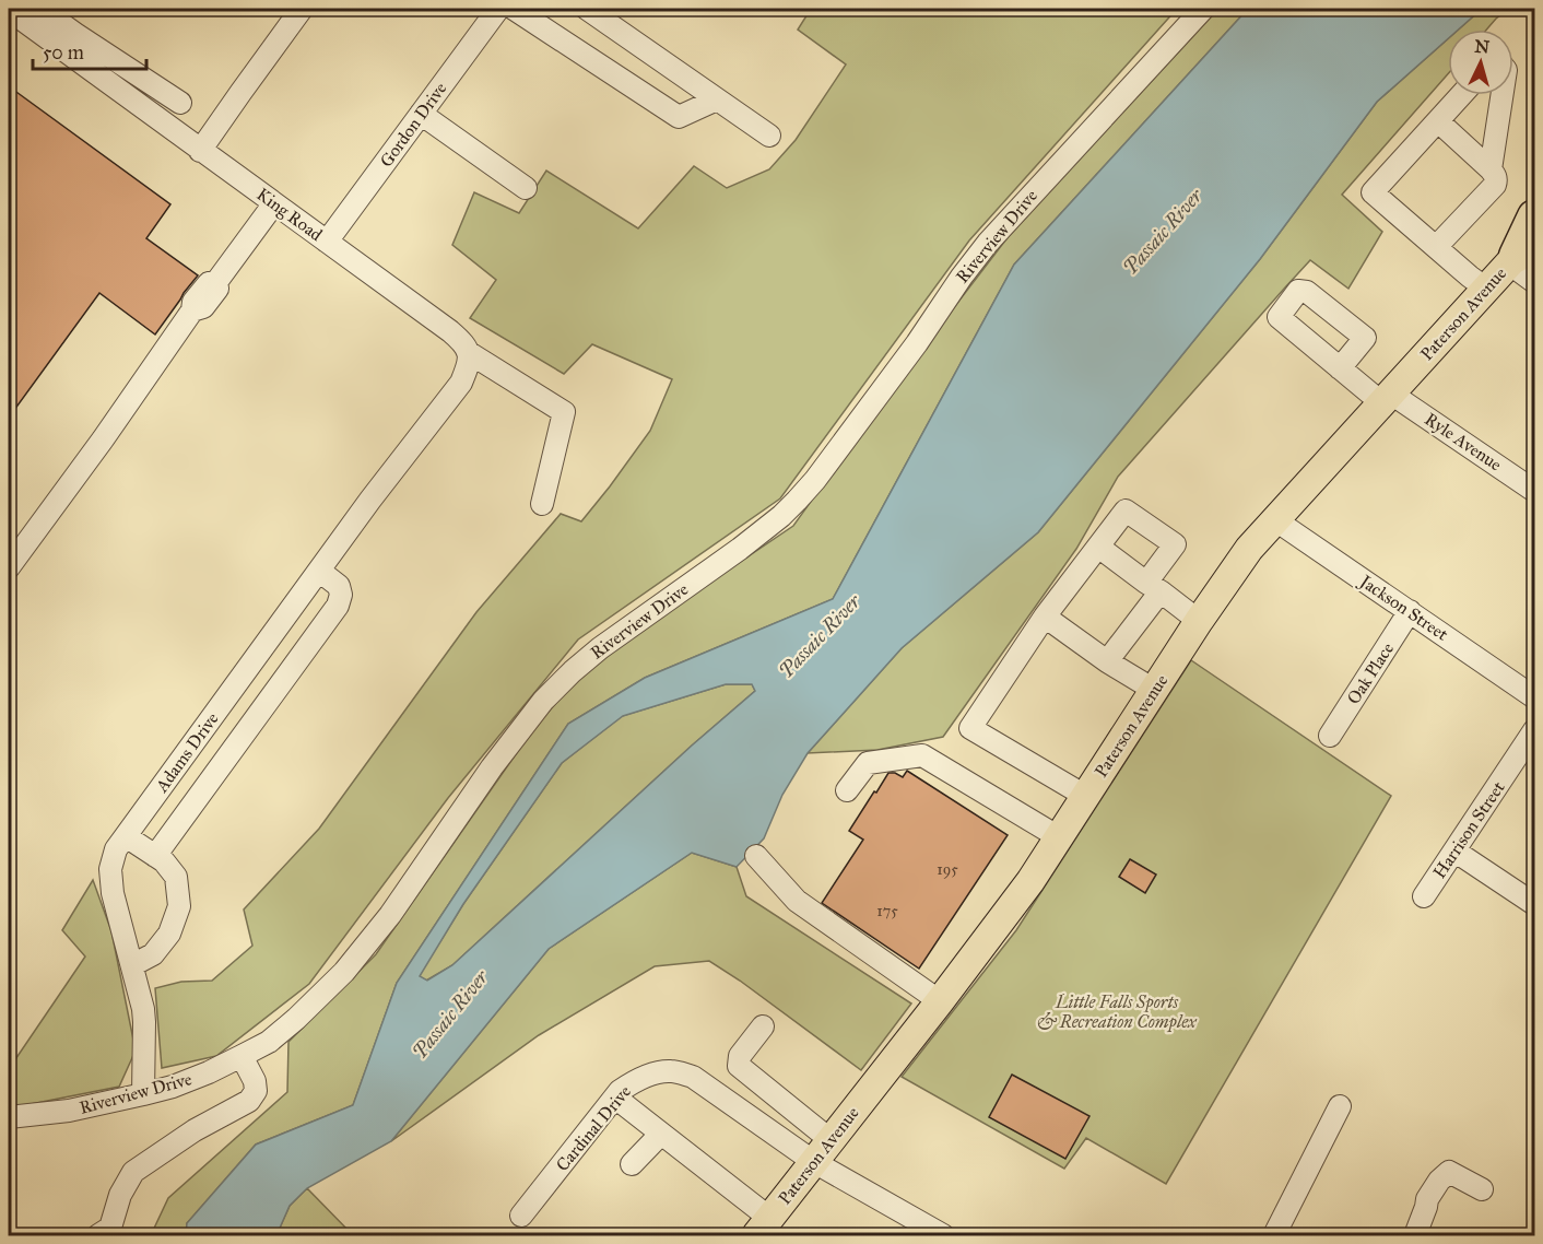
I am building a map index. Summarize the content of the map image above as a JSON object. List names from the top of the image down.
{
  "streets": {
    "main road": ["Paterson Avenue"],
    "street": [
      "Gordon Drive",
      "King Road",
      "Riverview Drive",
      "Ryle Avenue",
      "Jackson Street",
      "Oak Place",
      "Adams Drive",
      "Harrison Street",
      "Cardinal Drive"
    ]
  },
  "crossings": [
    ["Gordon Drive", "King Road"],
    ["King Road", "Adams Drive"],
    ["Riverview Drive", "Adams Drive"],
    ["Paterson Avenue", "Ryle Avenue"],
    ["Paterson Avenue", "Jackson Street"],
    ["Paterson Avenue", "Cardinal Drive"],
    ["Jackson Street", "Oak Place"]
  ],
  "water": ["Passaic River"],
  "parks": ["Little Falls Sports & Recreation Complex"],
  "house_numbers": ["195", "175"],
  "scale_bar": "50 m",
  "north": "top"
}
